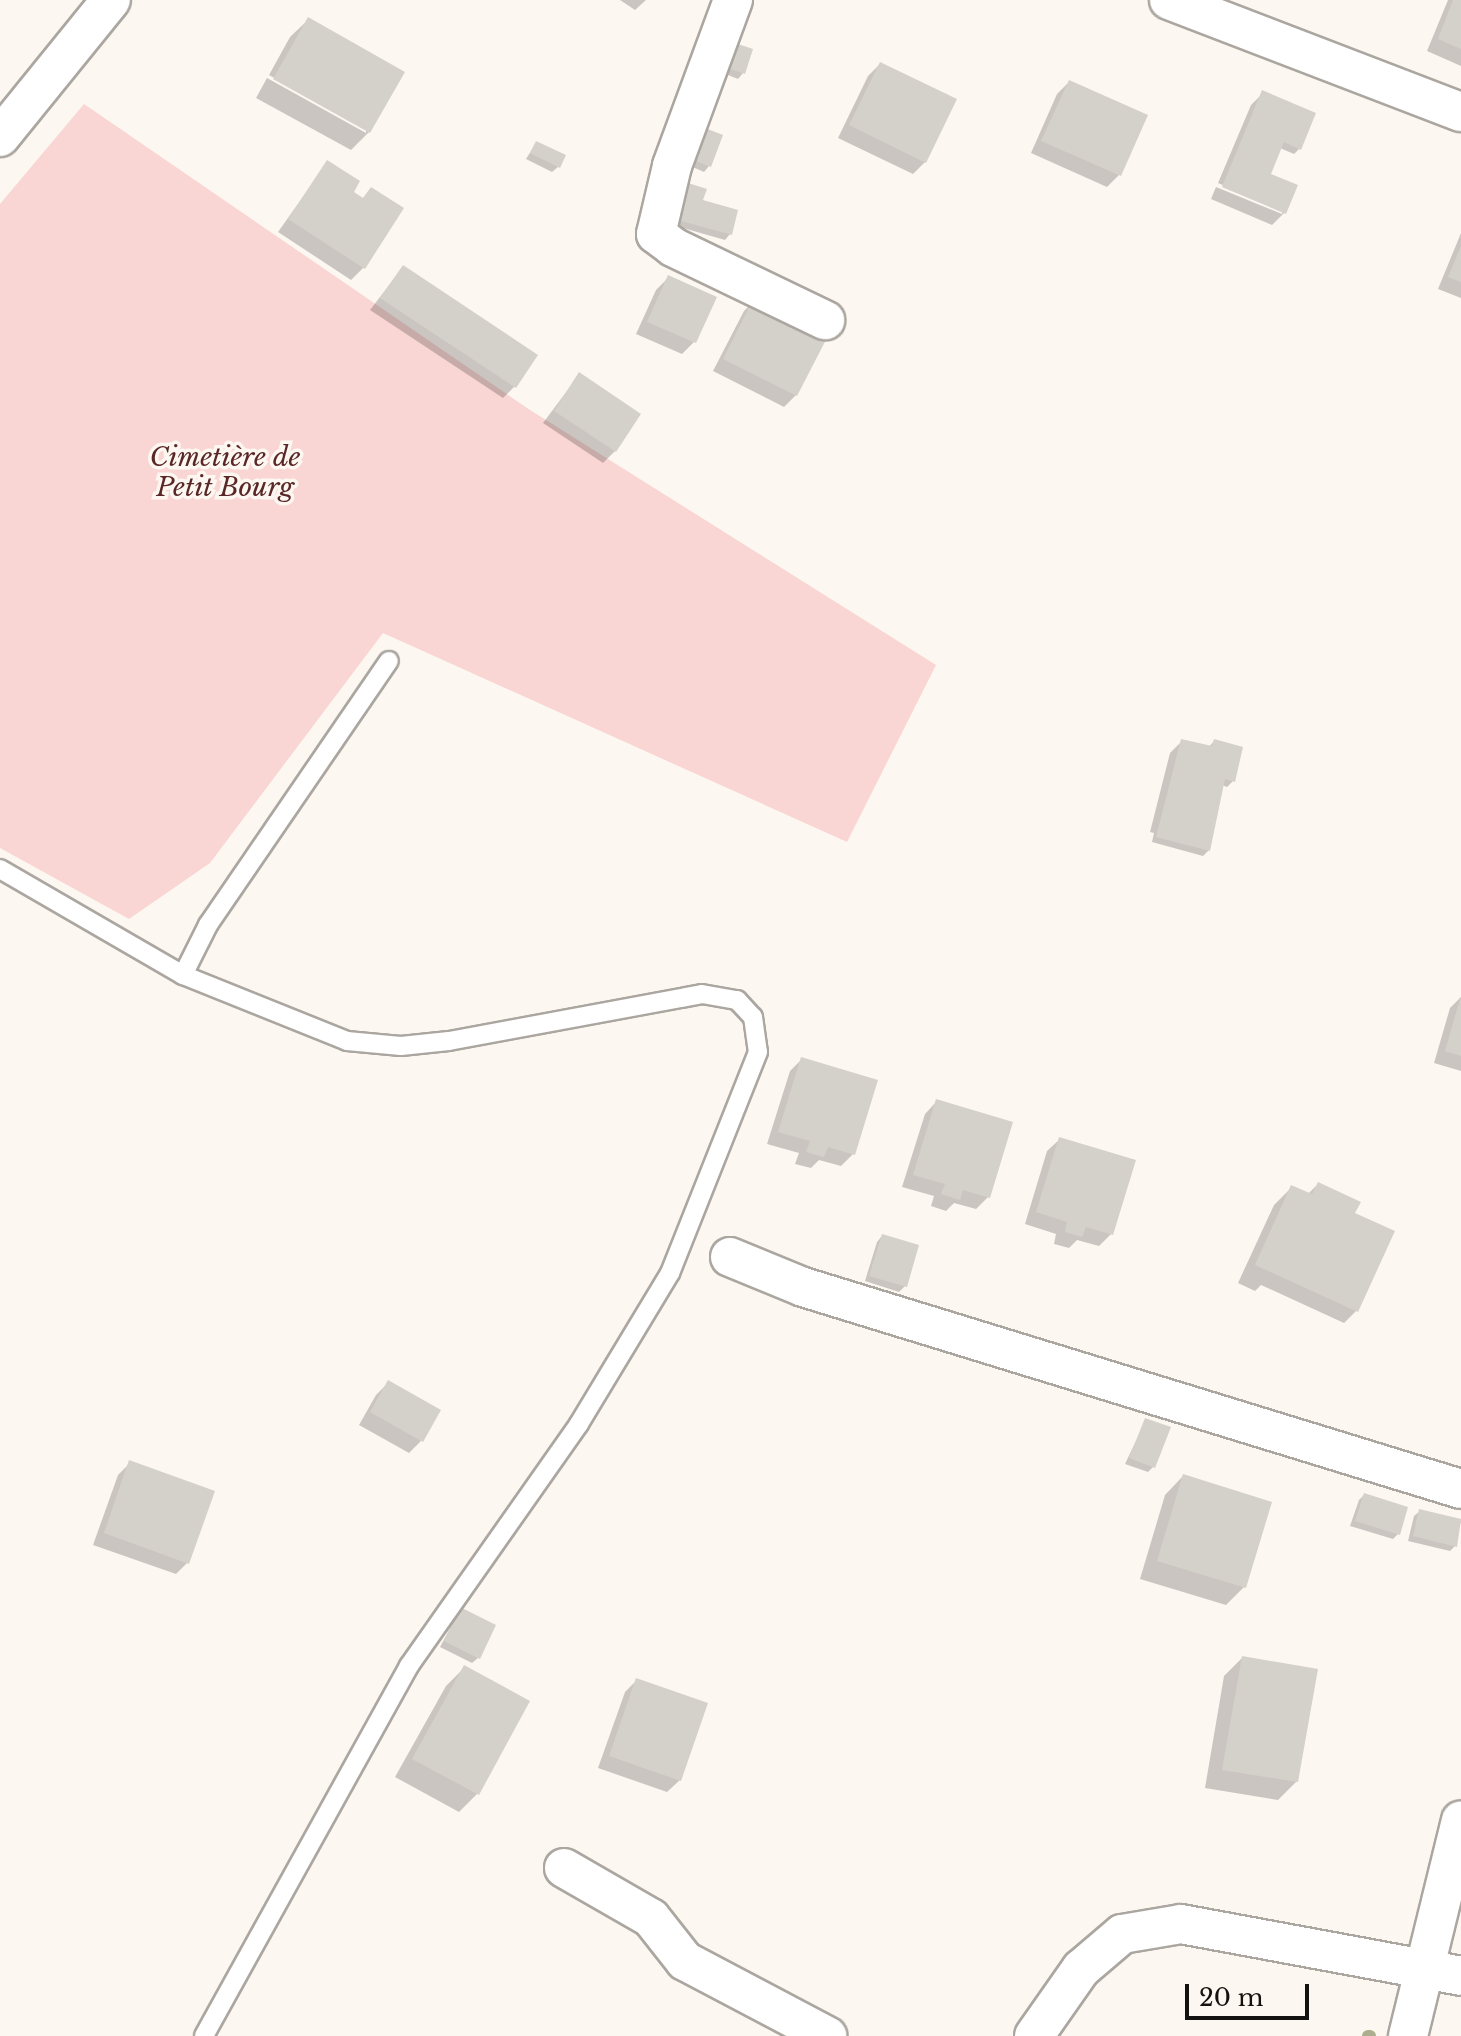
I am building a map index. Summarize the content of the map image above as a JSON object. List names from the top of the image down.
{
  "parks": ["Cimetière de Petit Bourg"],
  "scale_bar": "20 m"
}
